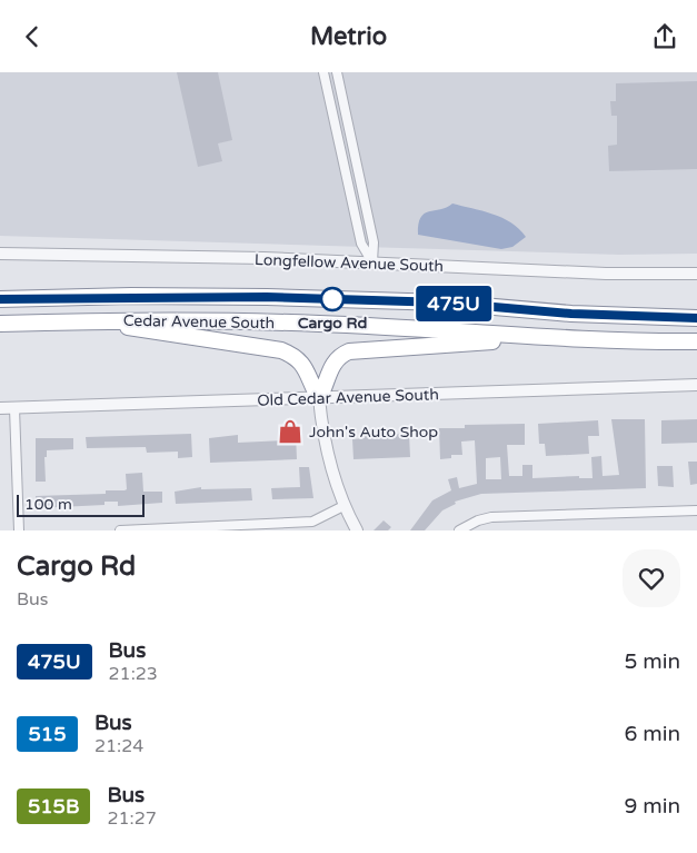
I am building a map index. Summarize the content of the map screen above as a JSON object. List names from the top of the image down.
{
  "streets": {
    "highway": ["Cedar Avenue South"],
    "street": ["Longfellow Avenue South", "Old Cedar Avenue South"]
  },
  "places": {
    "other": ["Cargo Rd"],
    "shop": ["John's Auto Shop"]
  },
  "lines": ["bus line 475U"],
  "scale_bar": "100 m",
  "page": {
    "header": "Metrio",
    "on_map": "475U",
    "scale": "100 m",
    "heading": ["Cargo Rd", "Bus"],
    "list": [
      {
        "mark": "475U",
        "name": "Bus",
        "note": "21:23",
        "value": "5 min"
      },
      {
        "mark": "515",
        "name": "Bus",
        "note": "21:24",
        "value": "6 min"
      },
      {
        "mark": "515B",
        "name": "Bus",
        "note": "21:27",
        "value": "9 min"
      }
    ]
  }
}
